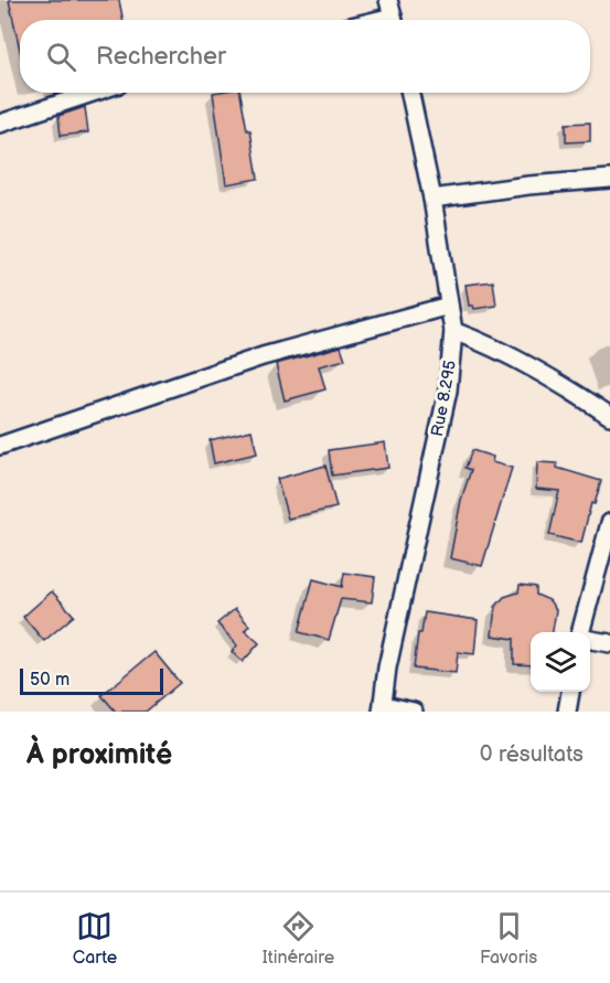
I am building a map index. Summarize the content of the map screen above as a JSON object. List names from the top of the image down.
{
  "streets": {
    "street": ["Rue 8.295"]
  },
  "scale_bar": "50 m",
  "page": {
    "search": "Rechercher",
    "scale": "50 m",
    "heading": ["À proximité", "0 résultats"],
    "nav": ["Carte", "Itinéraire", "Favoris"]
  }
}
